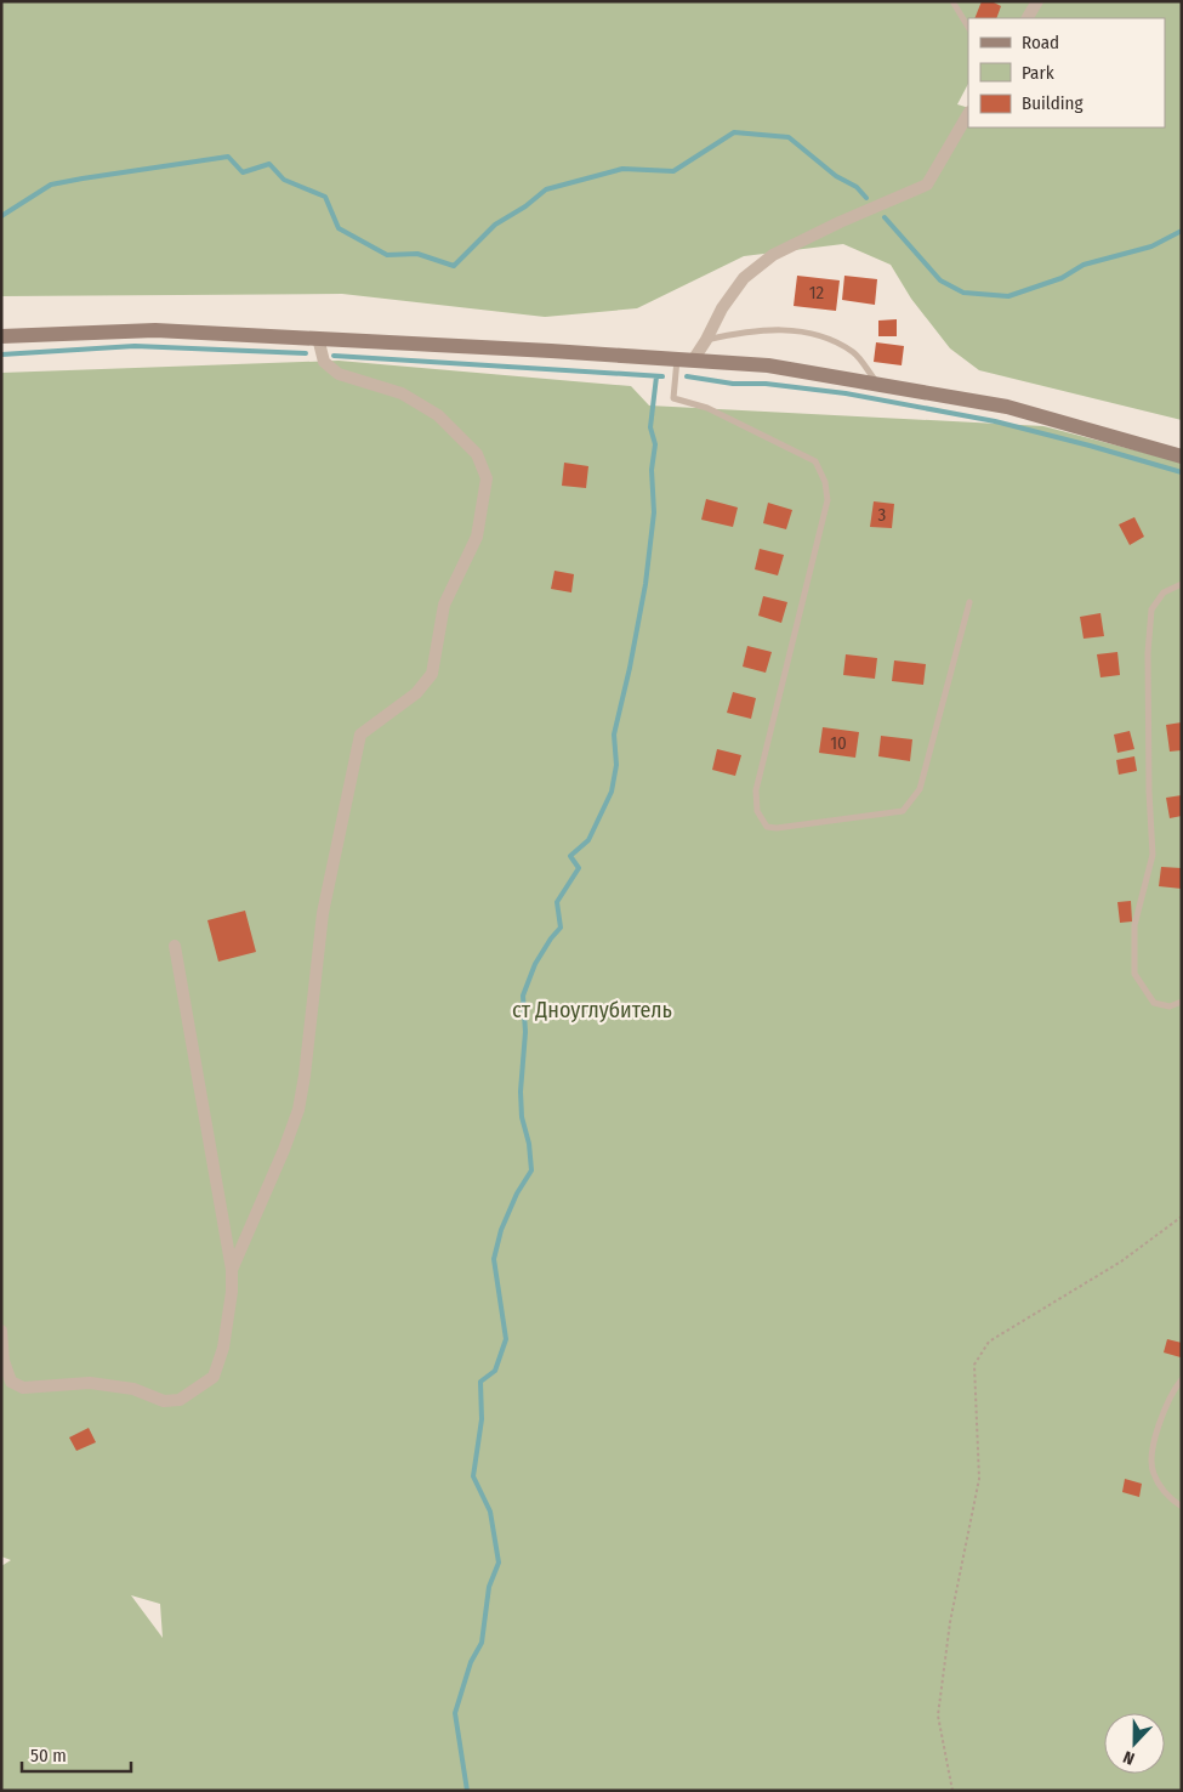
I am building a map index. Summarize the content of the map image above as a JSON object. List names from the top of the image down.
{
  "parks": ["ст Дноуглубитель"],
  "house_numbers": ["12", "3", "10"],
  "legend": ["Road", "Park", "Building"],
  "scale_bar": "50 m",
  "north": "bottom"
}
